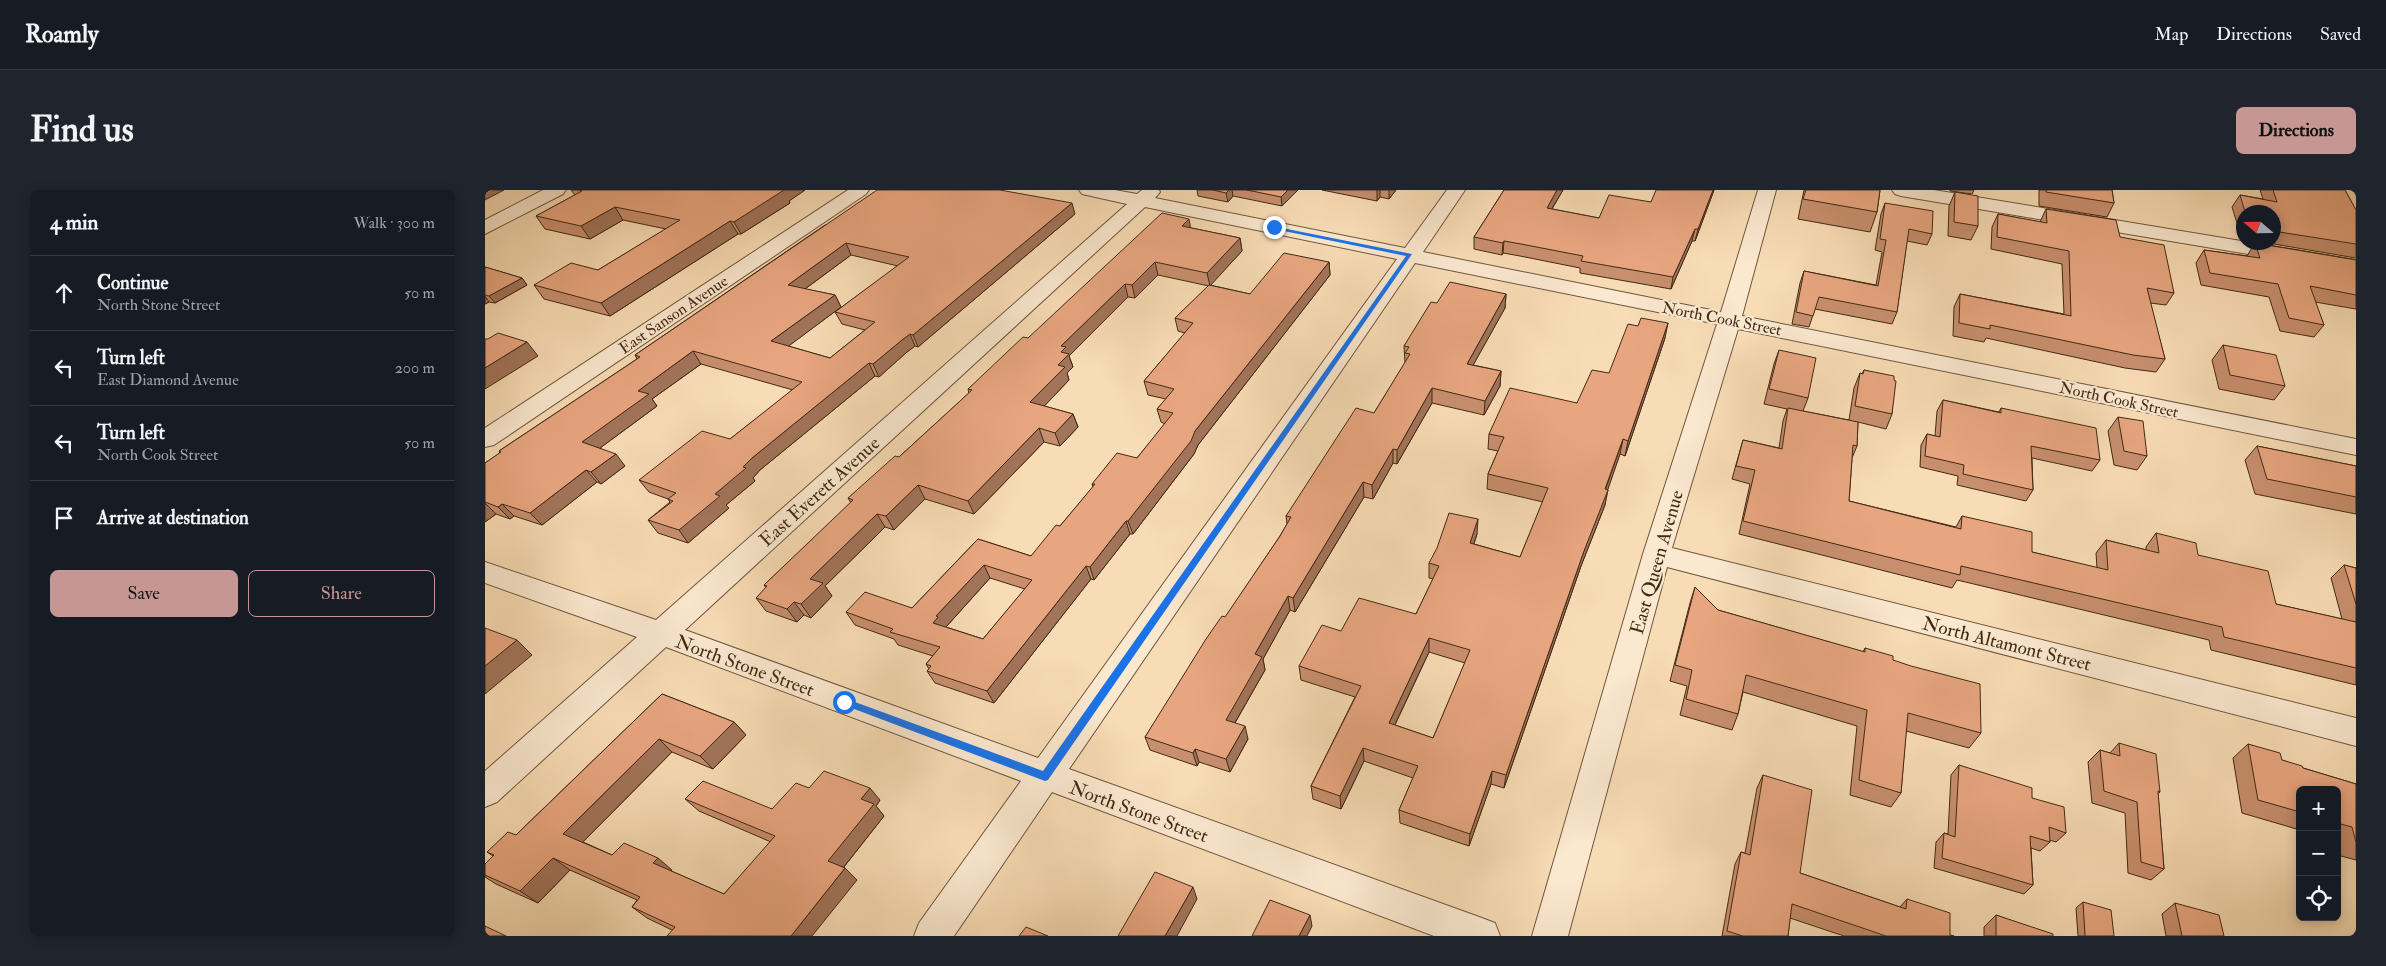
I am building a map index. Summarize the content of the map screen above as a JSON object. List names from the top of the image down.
{
  "streets": {
    "street": [
      "East Sanson Avenue",
      "North Cook Street",
      "East Everett Avenue",
      "East Queen Avenue",
      "North Altamont Street",
      "North Stone Street"
    ]
  },
  "crossings": [
    ["North Cook Street", "East Everett Avenue"],
    ["North Cook Street", "East Queen Avenue"],
    ["East Everett Avenue", "North Stone Street"],
    ["East Queen Avenue", "North Altamont Street"]
  ],
  "north": "left",
  "page": {
    "header": "Roamly",
    "nav": ["Map", "Directions", "Saved"],
    "buttons": [
      "Directions",
      ["Save", "Share"]
    ],
    "title": "Find us",
    "heading": ["4 min", "Walk · 300 m"],
    "list": [
      ["Continue", "North Stone Street", "50 m"],
      ["Turn left", "East Diamond Avenue", "200 m"],
      ["Turn left", "North Cook Street", "50 m"],
      "Arrive at destination"
    ],
    "map_buttons": ["+", "−"]
  }
}
